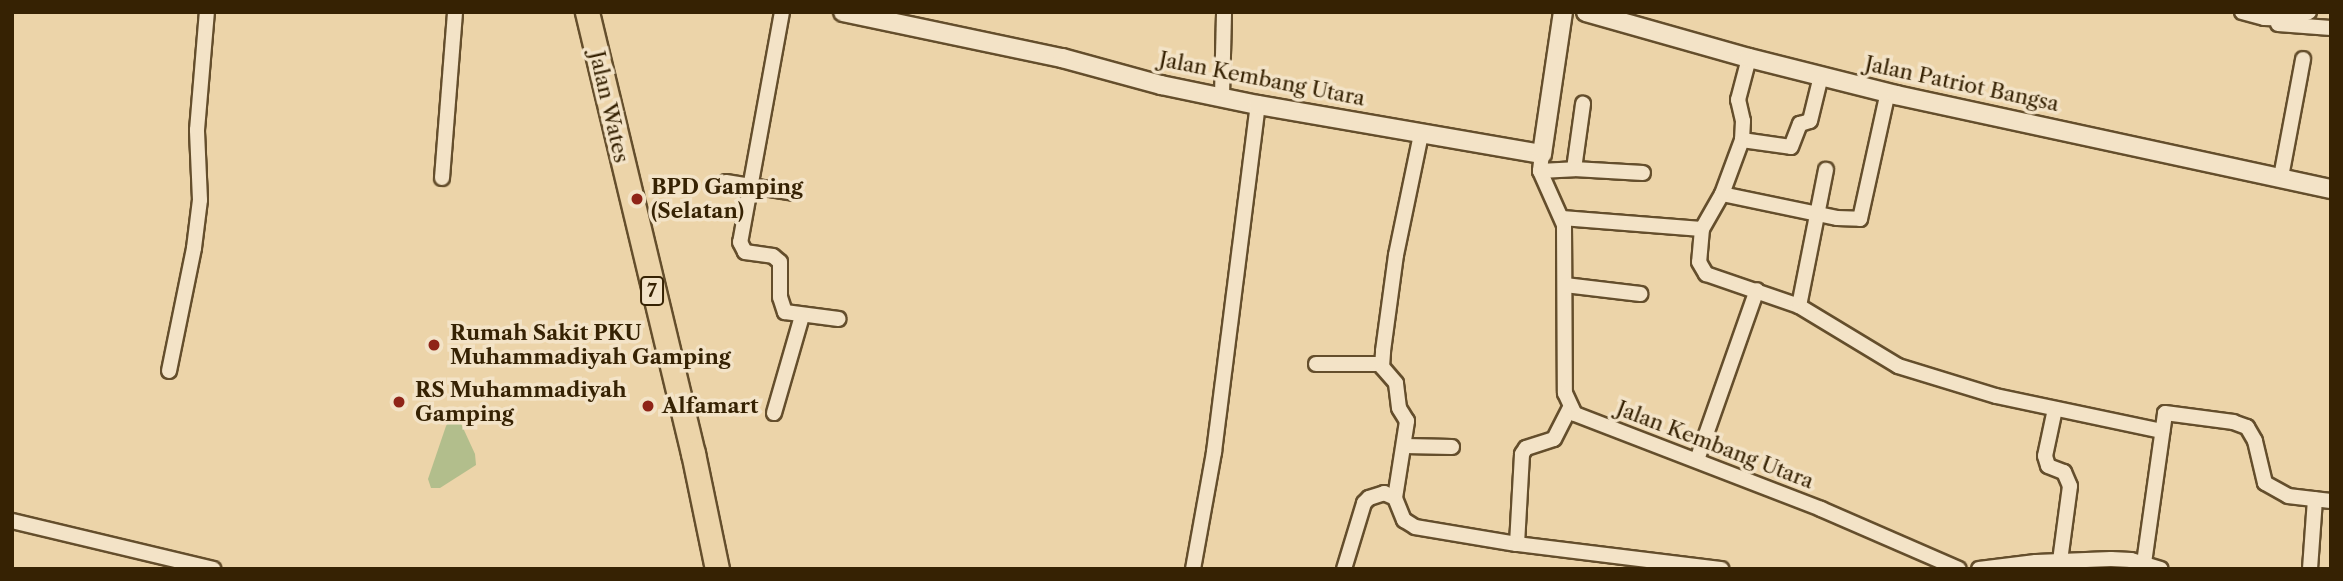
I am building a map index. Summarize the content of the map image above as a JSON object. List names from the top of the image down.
{
  "streets": {
    "highway": ["Jalan Wates", "7"],
    "street": ["Jalan Kembang Utara", "Jalan Patriot Bangsa"]
  },
  "places": [
    "BPD Gamping (Selatan)",
    "Rumah Sakit PKU Muhammadiyah Gamping",
    "RS Muhammadiyah Gamping",
    "Alfamart"
  ]
}
